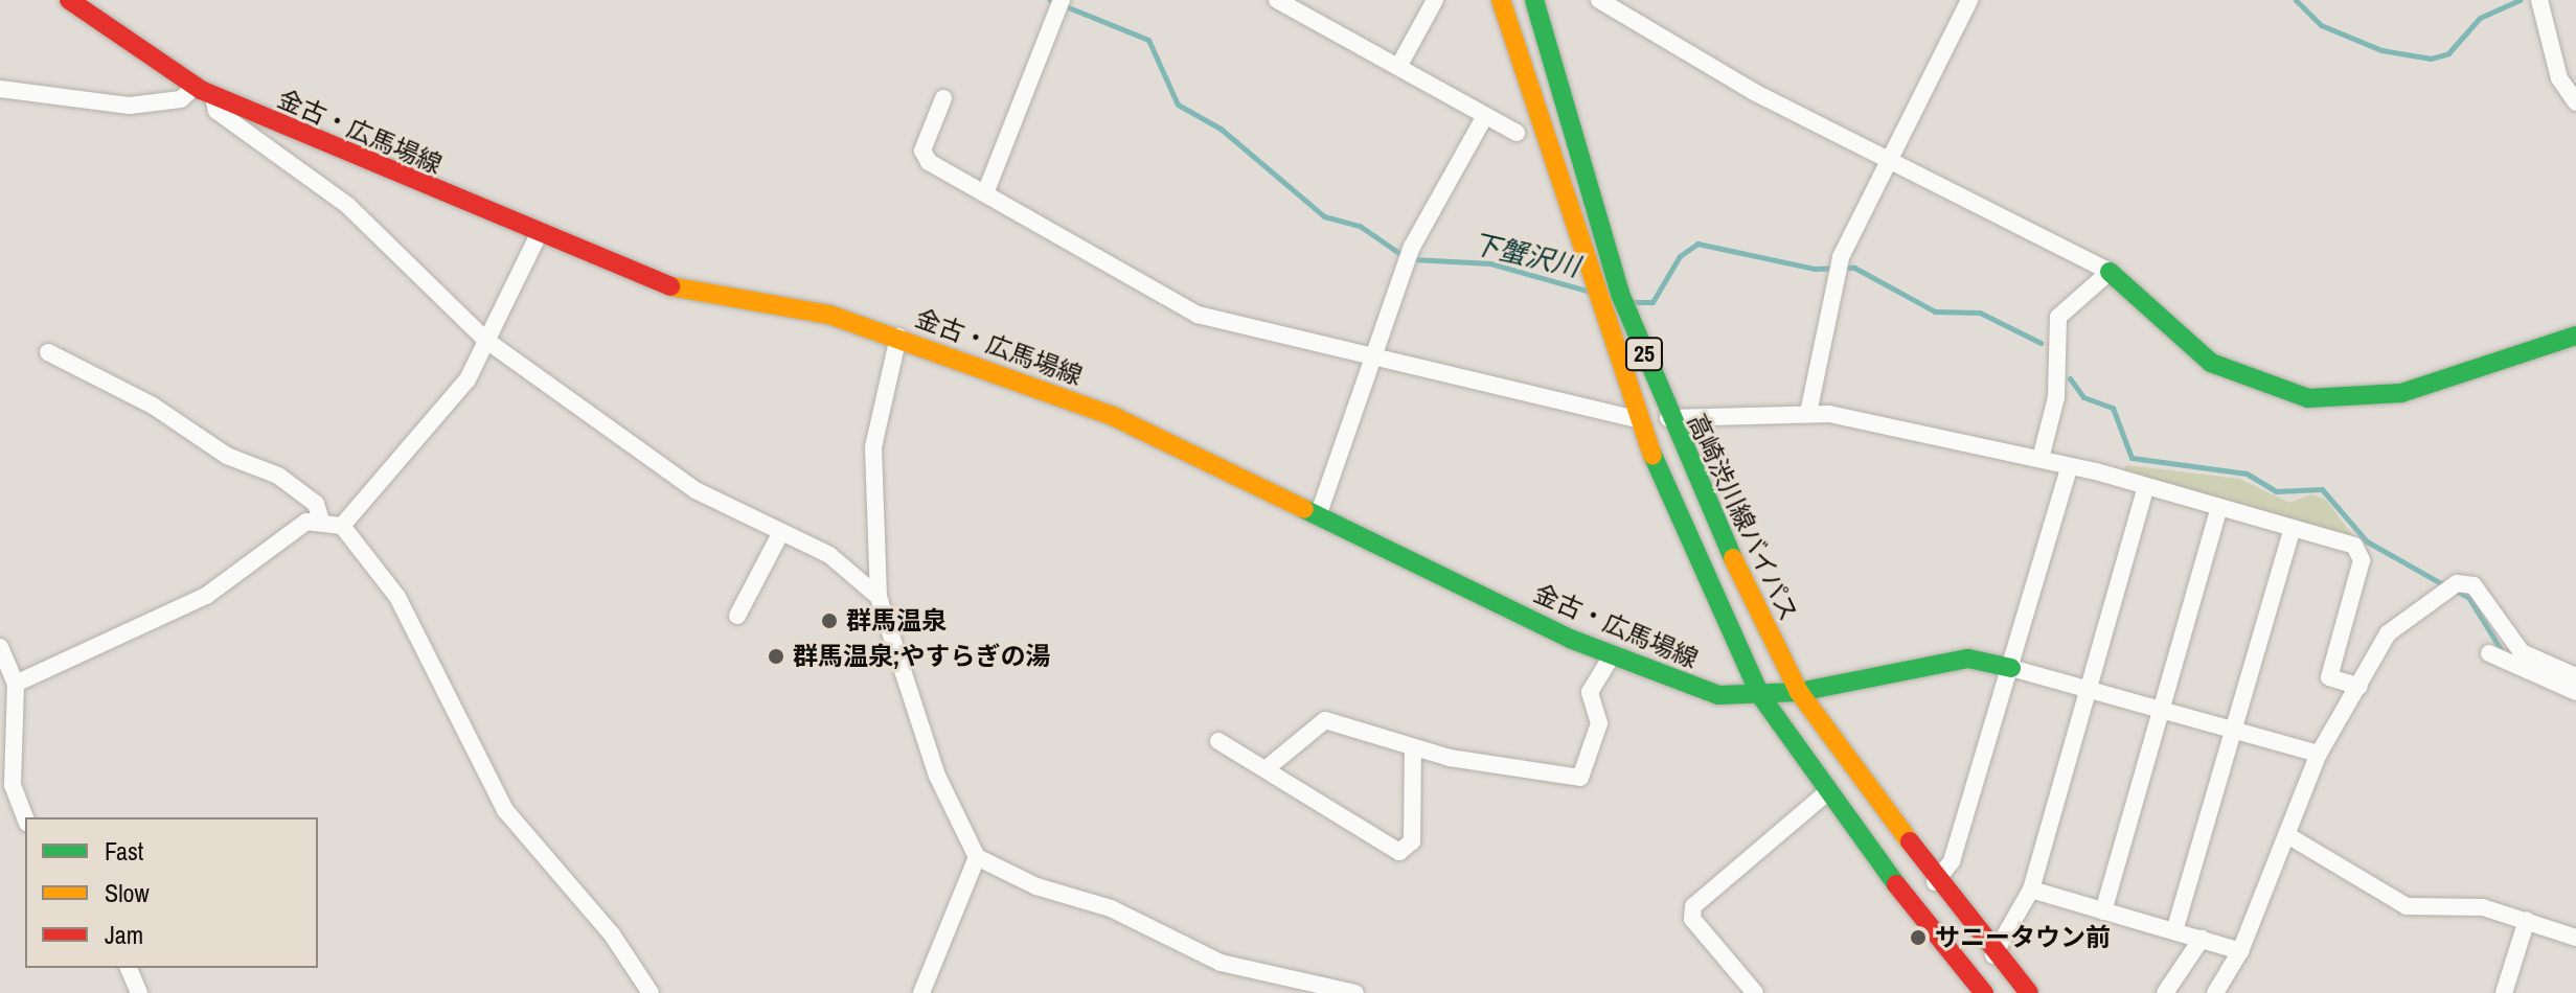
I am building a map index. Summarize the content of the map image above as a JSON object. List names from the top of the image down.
{
  "streets": {
    "street": ["金古・広馬場線", "25", "高崎渋川線バイパス"]
  },
  "crossings": [
    ["金古・広馬場線", "25"],
    ["金古・広馬場線", "高崎渋川線バイパス"]
  ],
  "water": ["下蟹沢川"],
  "places": ["群馬温泉", "群馬温泉;やすらぎの湯", "サニータウン前"],
  "legend": ["Fast", "Slow", "Jam"]
}
